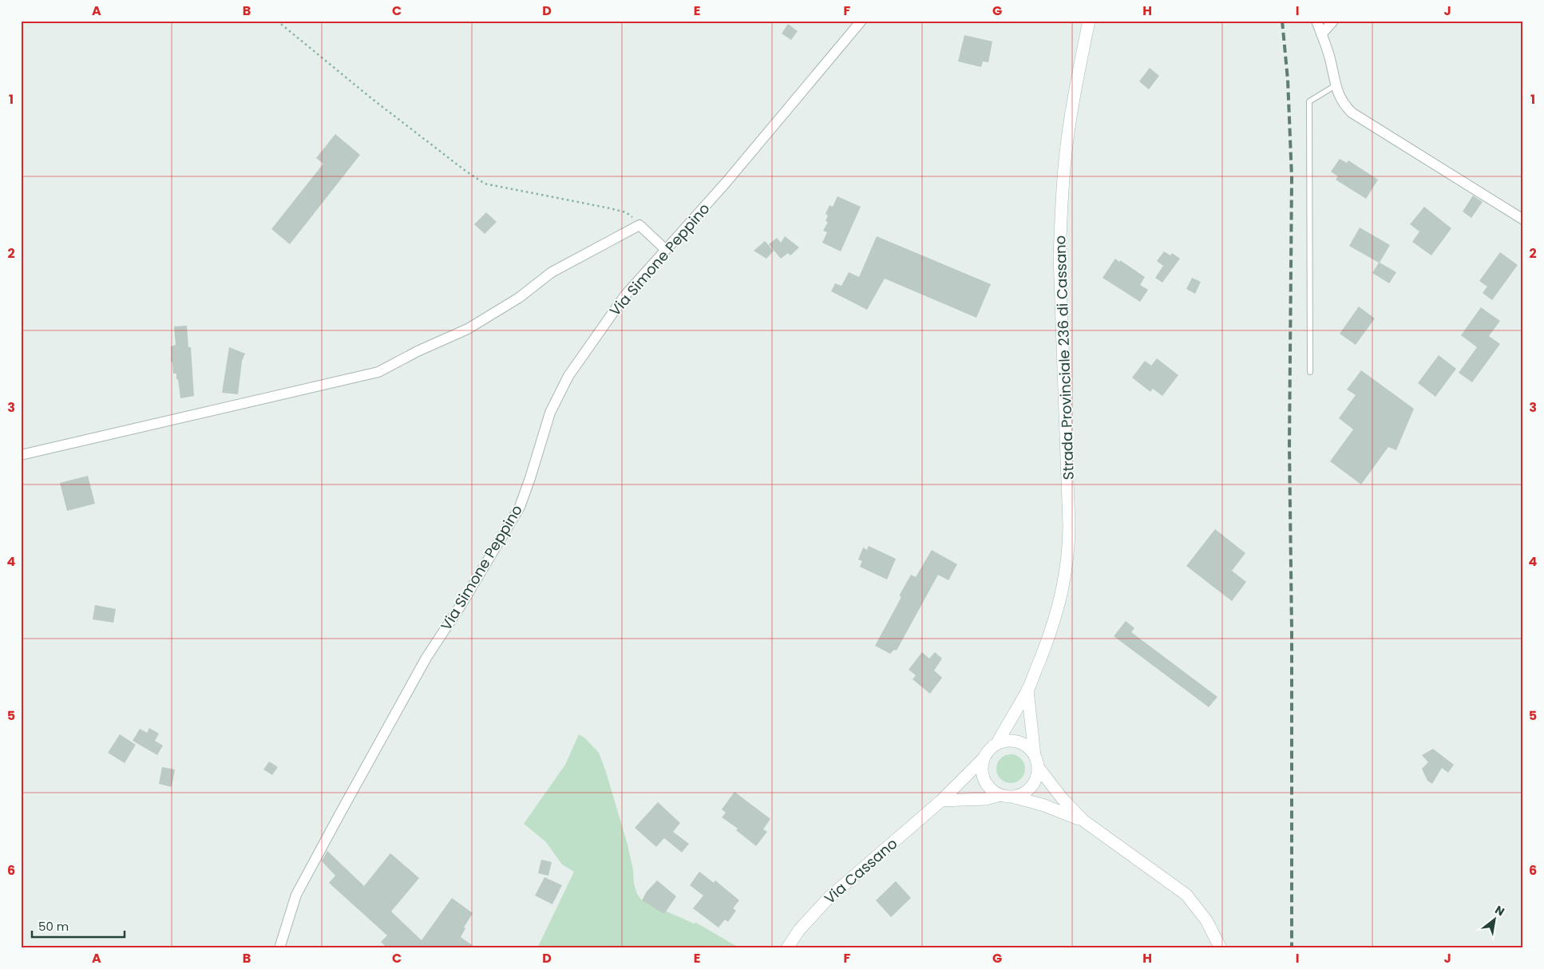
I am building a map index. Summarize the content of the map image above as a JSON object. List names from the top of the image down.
{
  "streets": {
    "main road": ["Strada Provinciale 236 di Cassano", "Via Cassano"],
    "street": ["Via Simone Peppino"]
  },
  "crossings": [
    ["Strada Provinciale 236 di Cassano", "Via Cassano"]
  ],
  "scale_bar": "50 m",
  "north": "top right",
  "grid": {
    "columns": [
      "A",
      "B",
      "C",
      "D",
      "E",
      "F",
      "G",
      "H",
      "I",
      "J"
    ],
    "rows": [
      "1",
      "2",
      "3",
      "4",
      "5",
      "6"
    ]
  }
}
